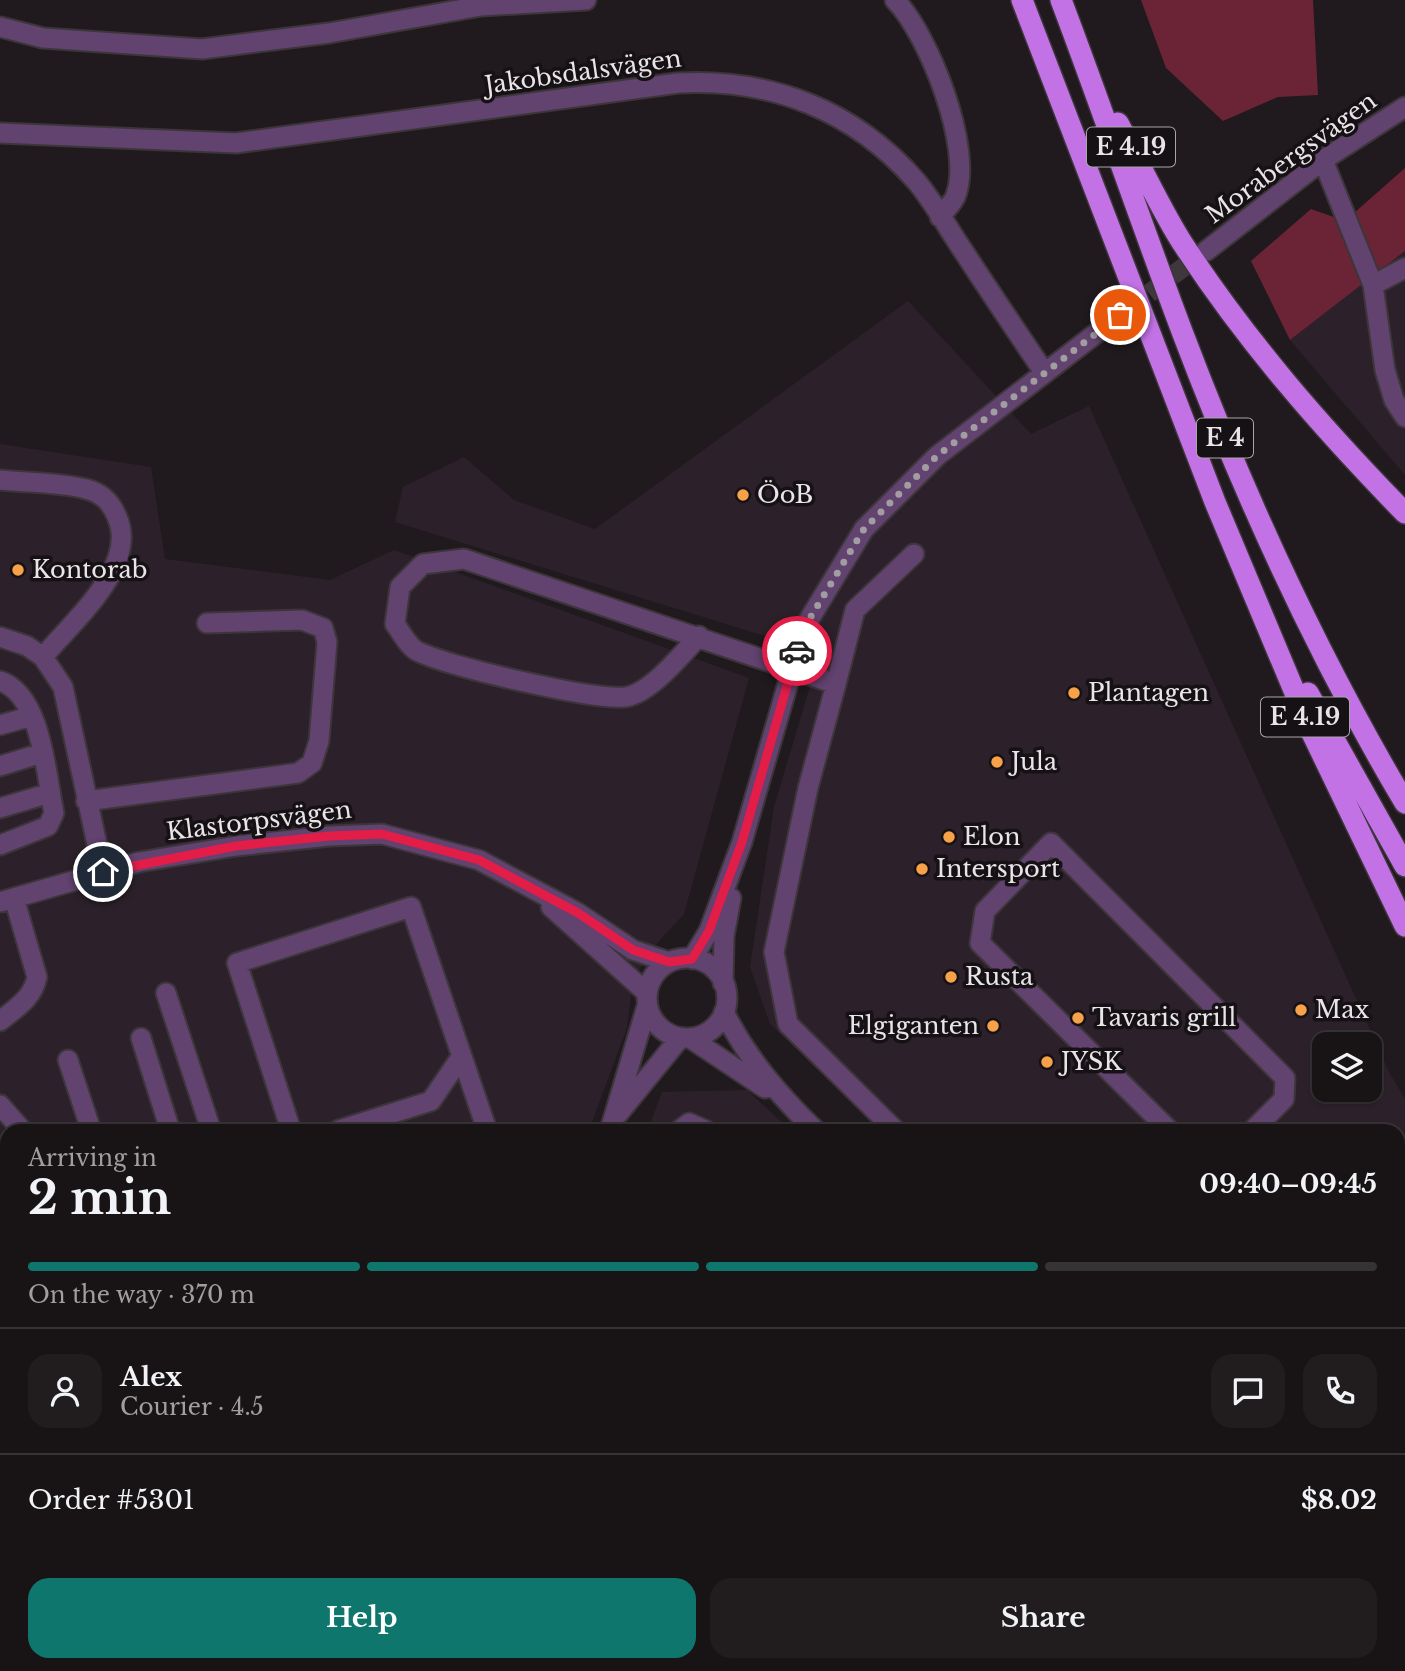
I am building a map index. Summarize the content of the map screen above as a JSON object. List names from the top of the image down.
{
  "streets": {
    "highway": ["E 4.19", "E 4"],
    "street": ["Jakobsdalsvägen", "Morabergsvägen", "Klastorpsvägen"]
  },
  "crossings": [
    ["E 4.19", "E 4"]
  ],
  "places": [
    "ÖoB",
    "Kontorab",
    "Plantagen",
    "Jula",
    "Elon",
    "Intersport",
    "Rusta",
    "Max",
    "Tavaris grill",
    "Elgiganten",
    "JYSK"
  ],
  "page": {
    "heading": ["2 min", "Arriving in", "09:40–09:45"],
    "panel": [
      "Alex",
      "Courier · 4.5",
      "Order #5301",
      "$8.02"
    ],
    "bar": "On the way · 370 m",
    "buttons": ["Help", "Share"]
  }
}
